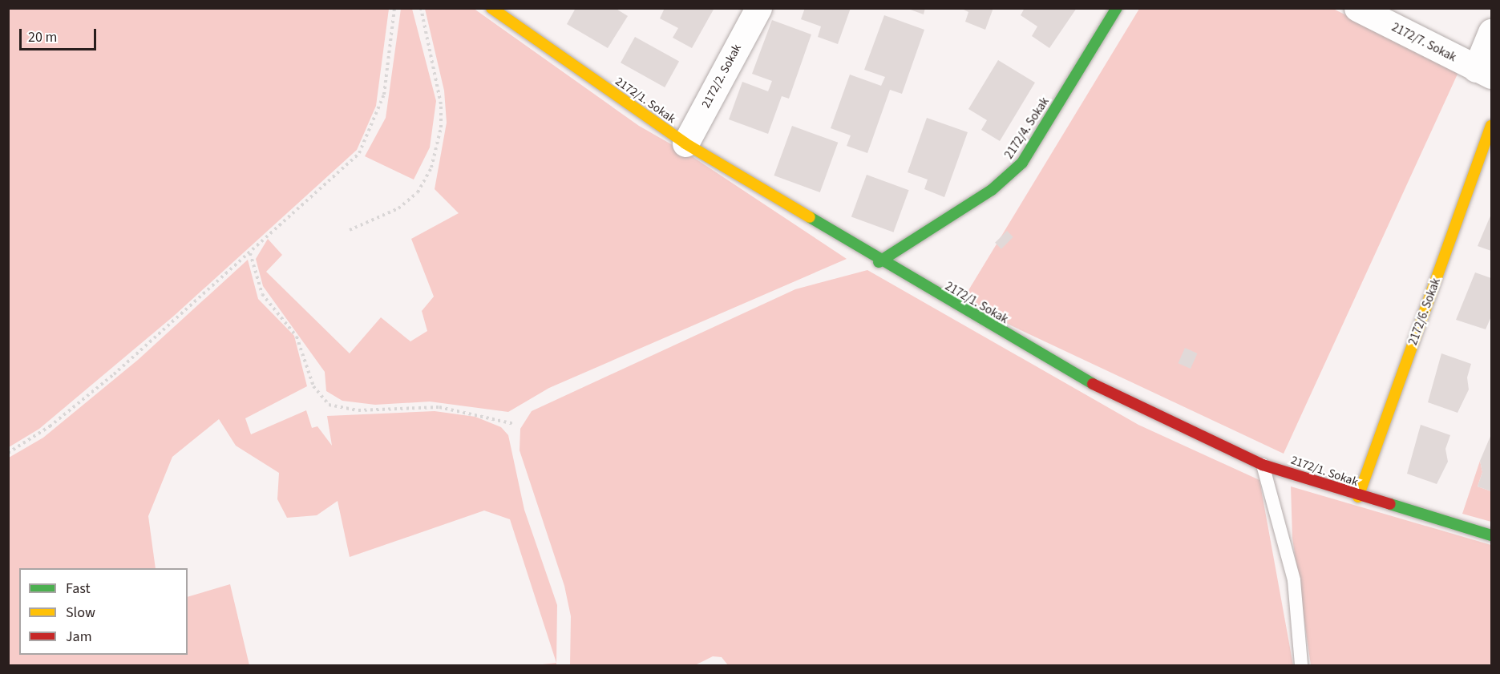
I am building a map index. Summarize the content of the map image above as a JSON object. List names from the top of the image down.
{
  "streets": {
    "street": [
      "2172/7. Sokak",
      "2172/2. Sokak",
      "2172/1. Sokak",
      "2172/4. Sokak",
      "2172/6. Sokak"
    ]
  },
  "crossings": [
    ["2172/2. Sokak", "2172/1. Sokak"],
    ["2172/1. Sokak", "2172/4. Sokak"],
    ["2172/1. Sokak", "2172/6. Sokak"]
  ],
  "legend": ["Fast", "Slow", "Jam"],
  "scale_bar": "20 m"
}
